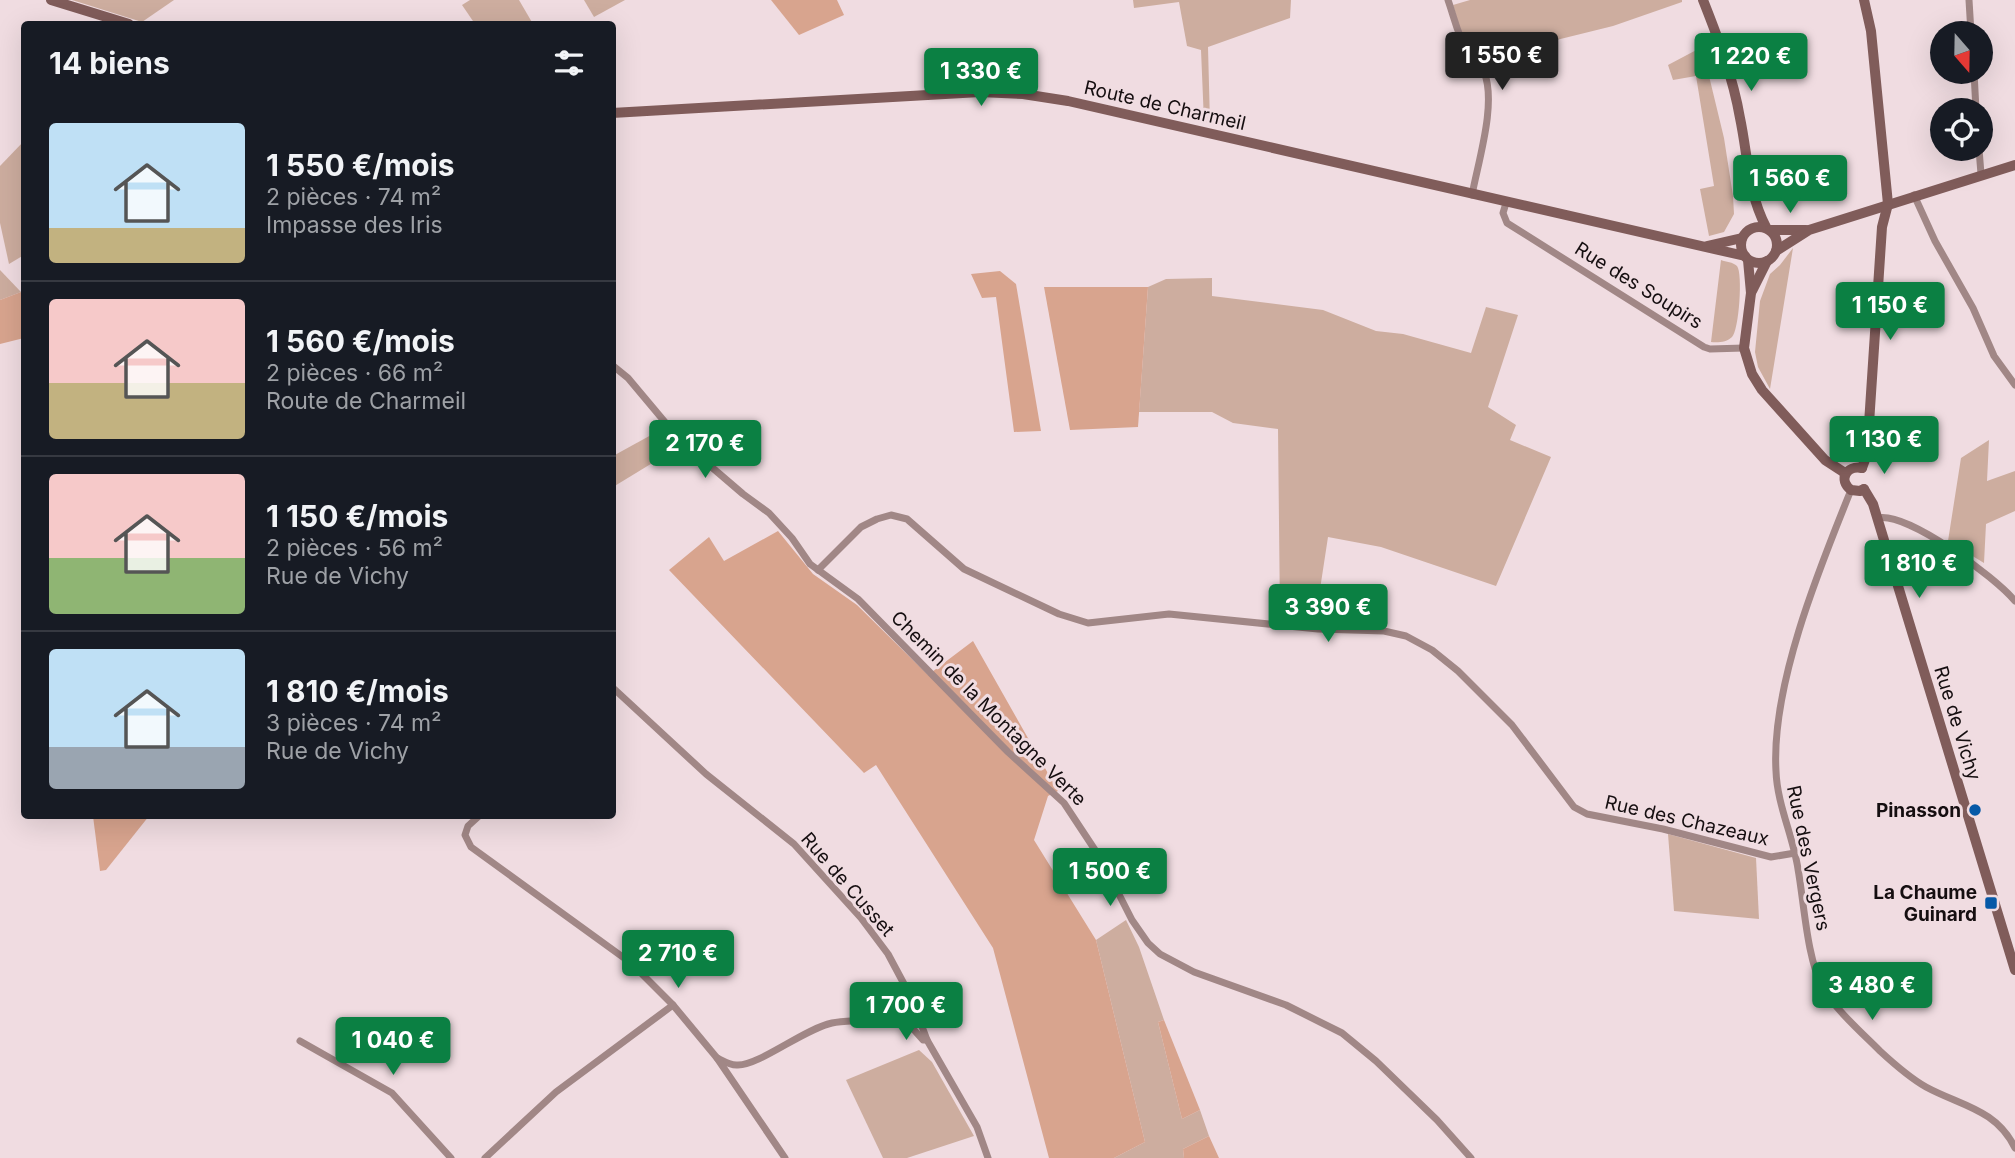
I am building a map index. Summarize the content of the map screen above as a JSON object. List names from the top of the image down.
{
  "streets": {
    "main road": ["Route de Charmeil", "Rue de Vichy"],
    "street": [
      "Rue des Soupirs",
      "Chemin de la Montagne Verte",
      "Rue des Chazeaux",
      "Rue des Vergers",
      "Rue de Cusset"
    ]
  },
  "crossings": [
    ["Route de Charmeil", "Rue des Soupirs"],
    ["Chemin de la Montagne Verte", "Rue des Chazeaux"],
    ["Rue de Vichy", "Rue des Vergers"],
    ["Rue des Chazeaux", "Rue des Vergers"]
  ],
  "places": {
    "other": ["Pinasson"],
    "transit": ["La Chaume Guinard"]
  },
  "north": "bottom",
  "page": {
    "heading": "14 biens",
    "price": [
      "1 550 €",
      "1 220 €",
      "1 330 €",
      "1 560 €",
      "1 150 €",
      "1 130 €",
      "2 170 €",
      "1 810 €",
      "3 390 €",
      "1 500 €",
      "2 710 €",
      "3 480 €",
      "1 700 €",
      "1 040 €"
    ],
    "list": [
      {
        "name": "1 550 €/mois",
        "note": "2 pièces · 74 m² · Impasse des Iris"
      },
      {
        "name": "1 560 €/mois",
        "note": "2 pièces · 66 m² · Route de Charmeil"
      },
      {
        "name": "1 150 €/mois",
        "note": "2 pièces · 56 m² · Rue de Vichy"
      },
      {
        "name": "1 810 €/mois",
        "note": "3 pièces · 74 m² · Rue de Vichy"
      }
    ]
  }
}
